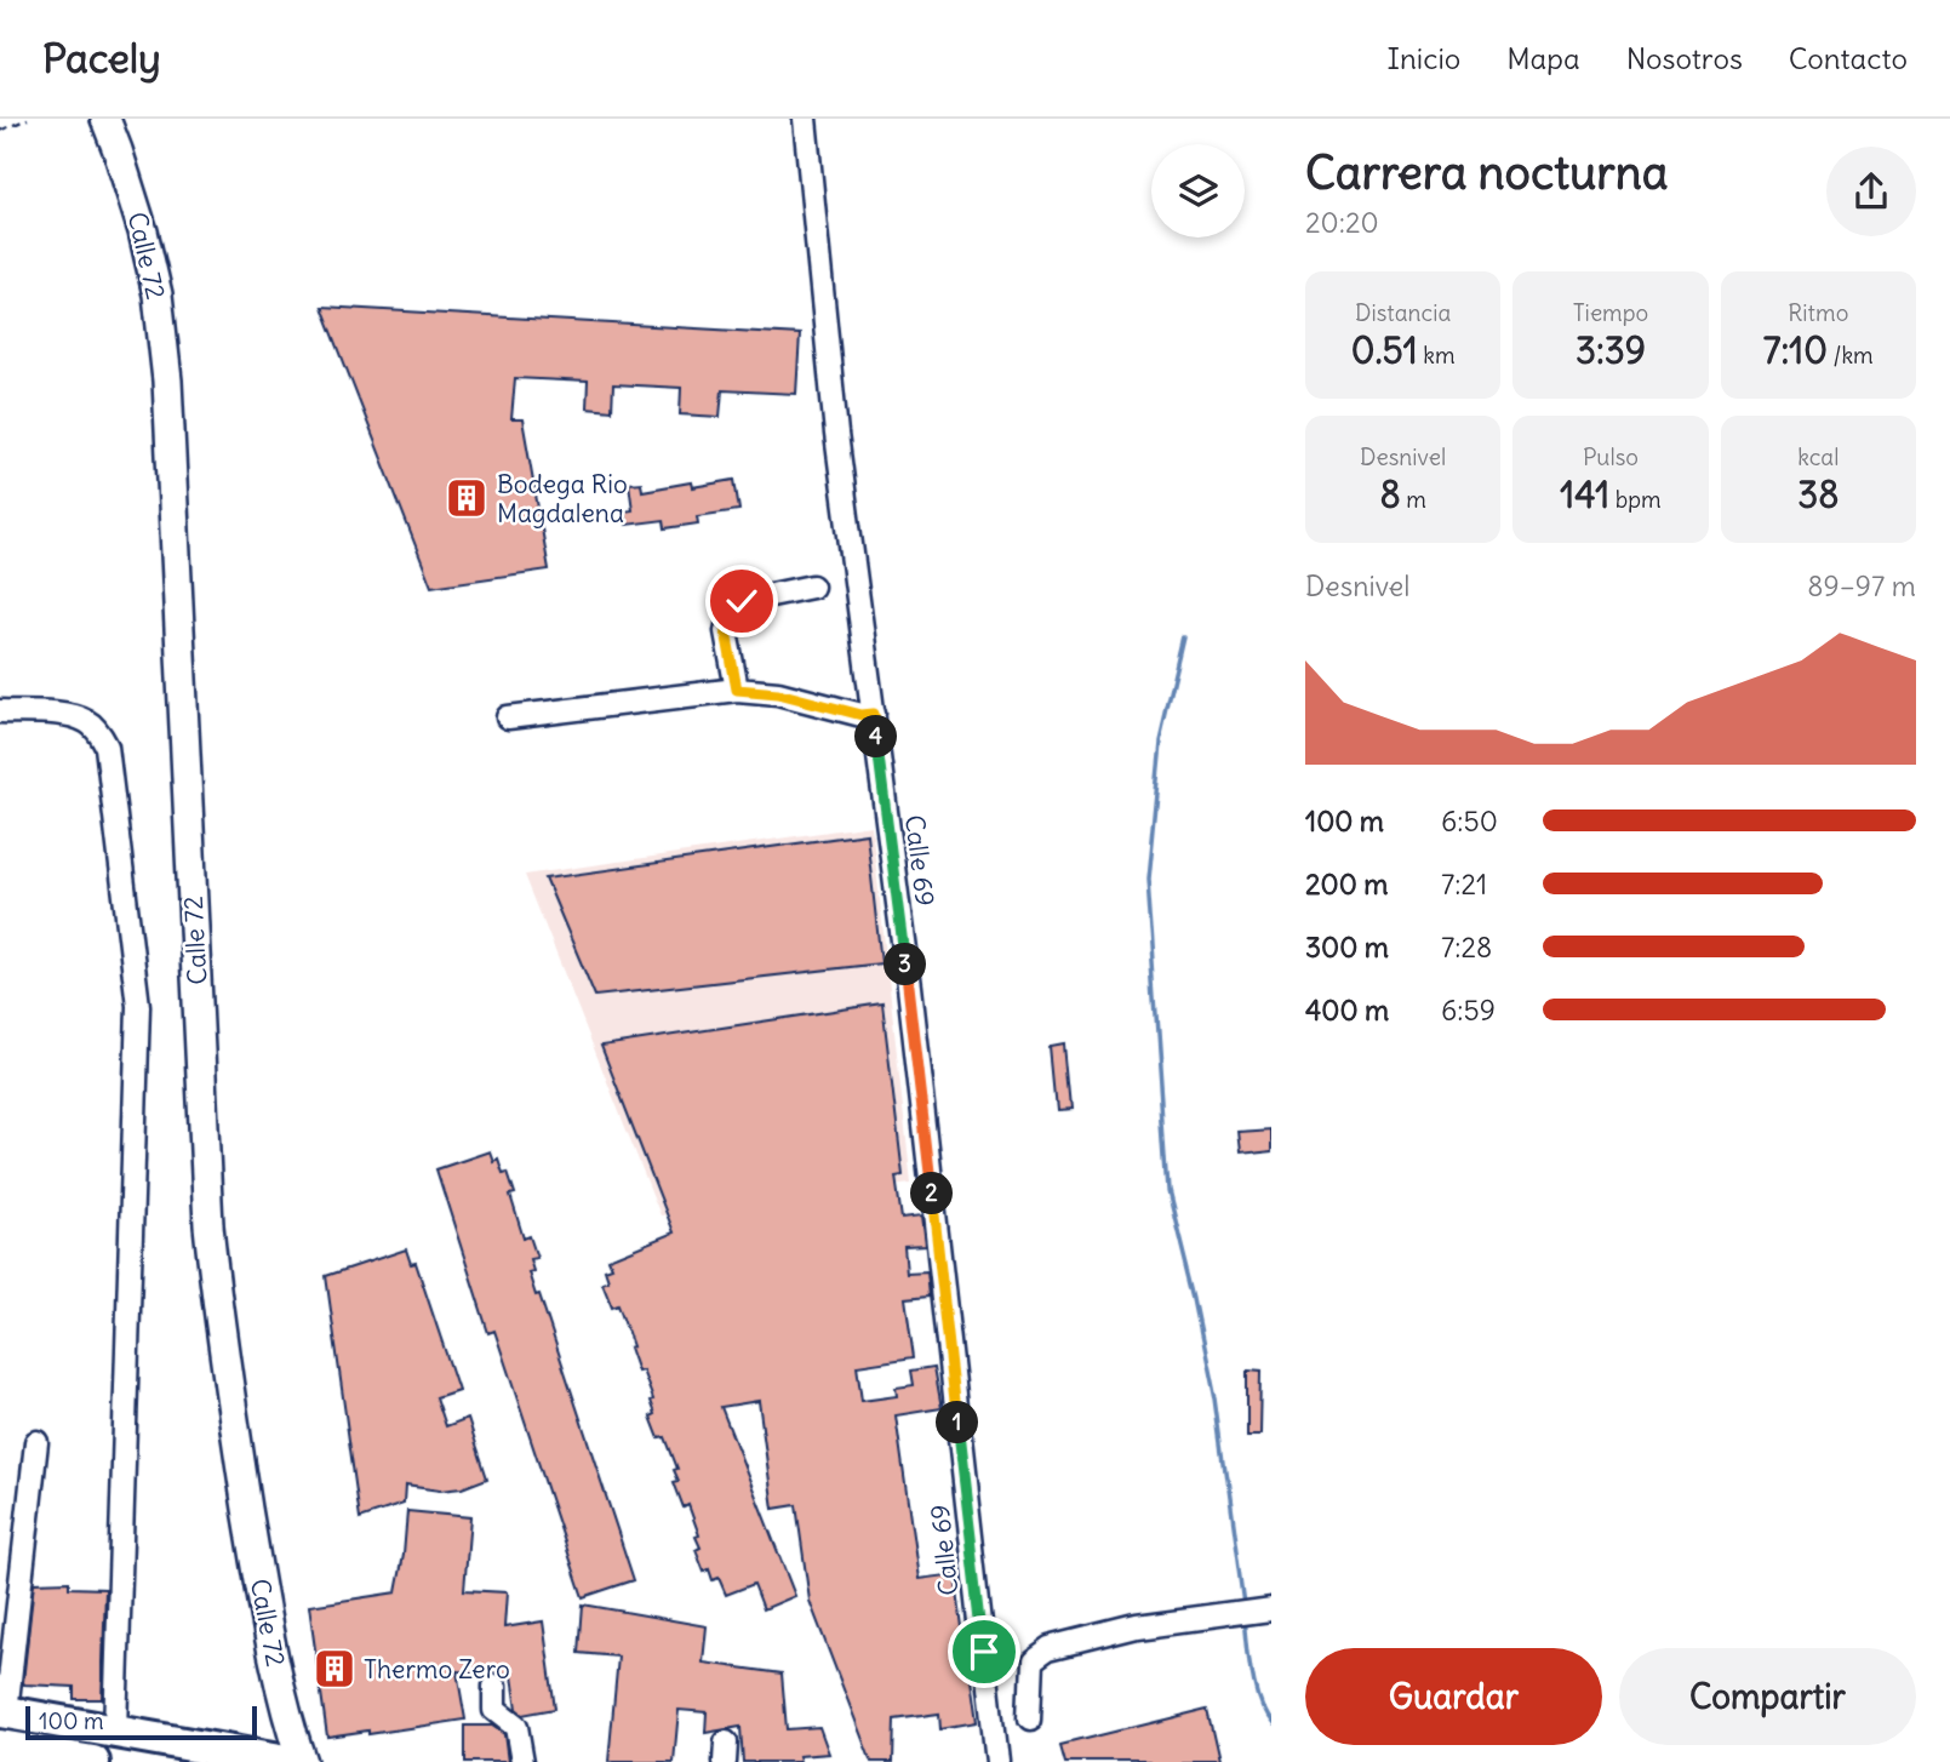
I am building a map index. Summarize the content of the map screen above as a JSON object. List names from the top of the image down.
{
  "streets": {
    "main road": ["Calle 72"],
    "street": ["Calle 69"]
  },
  "places": {
    "building": ["Bodega Rio Magdalena", "Thermo Zero"]
  },
  "scale_bar": "100 m",
  "page": {
    "header": "Pacely",
    "nav": [
      "Inicio",
      "Mapa",
      "Nosotros",
      "Contacto"
    ],
    "heading": ["Carrera nocturna", "20:20"],
    "stats": [
      ["Distancia", "0.51 km"],
      ["Tiempo", "3:39"],
      ["Ritmo", "7:10 /km"],
      ["Desnivel", "8 m"],
      ["Pulso", "141 bpm"],
      ["kcal", "38"]
    ],
    "chart": ["Desnivel", "89–97 m"],
    "pins": [
      "4",
      "3",
      "2",
      "1"
    ],
    "list": [
      {
        "name": "100 m",
        "note": "6:50"
      },
      {
        "name": "200 m",
        "note": "7:21"
      },
      {
        "name": "300 m",
        "note": "7:28"
      },
      {
        "name": "400 m",
        "note": "6:59"
      }
    ],
    "buttons": ["Guardar", "Compartir"],
    "scale": "100 m"
  }
}
